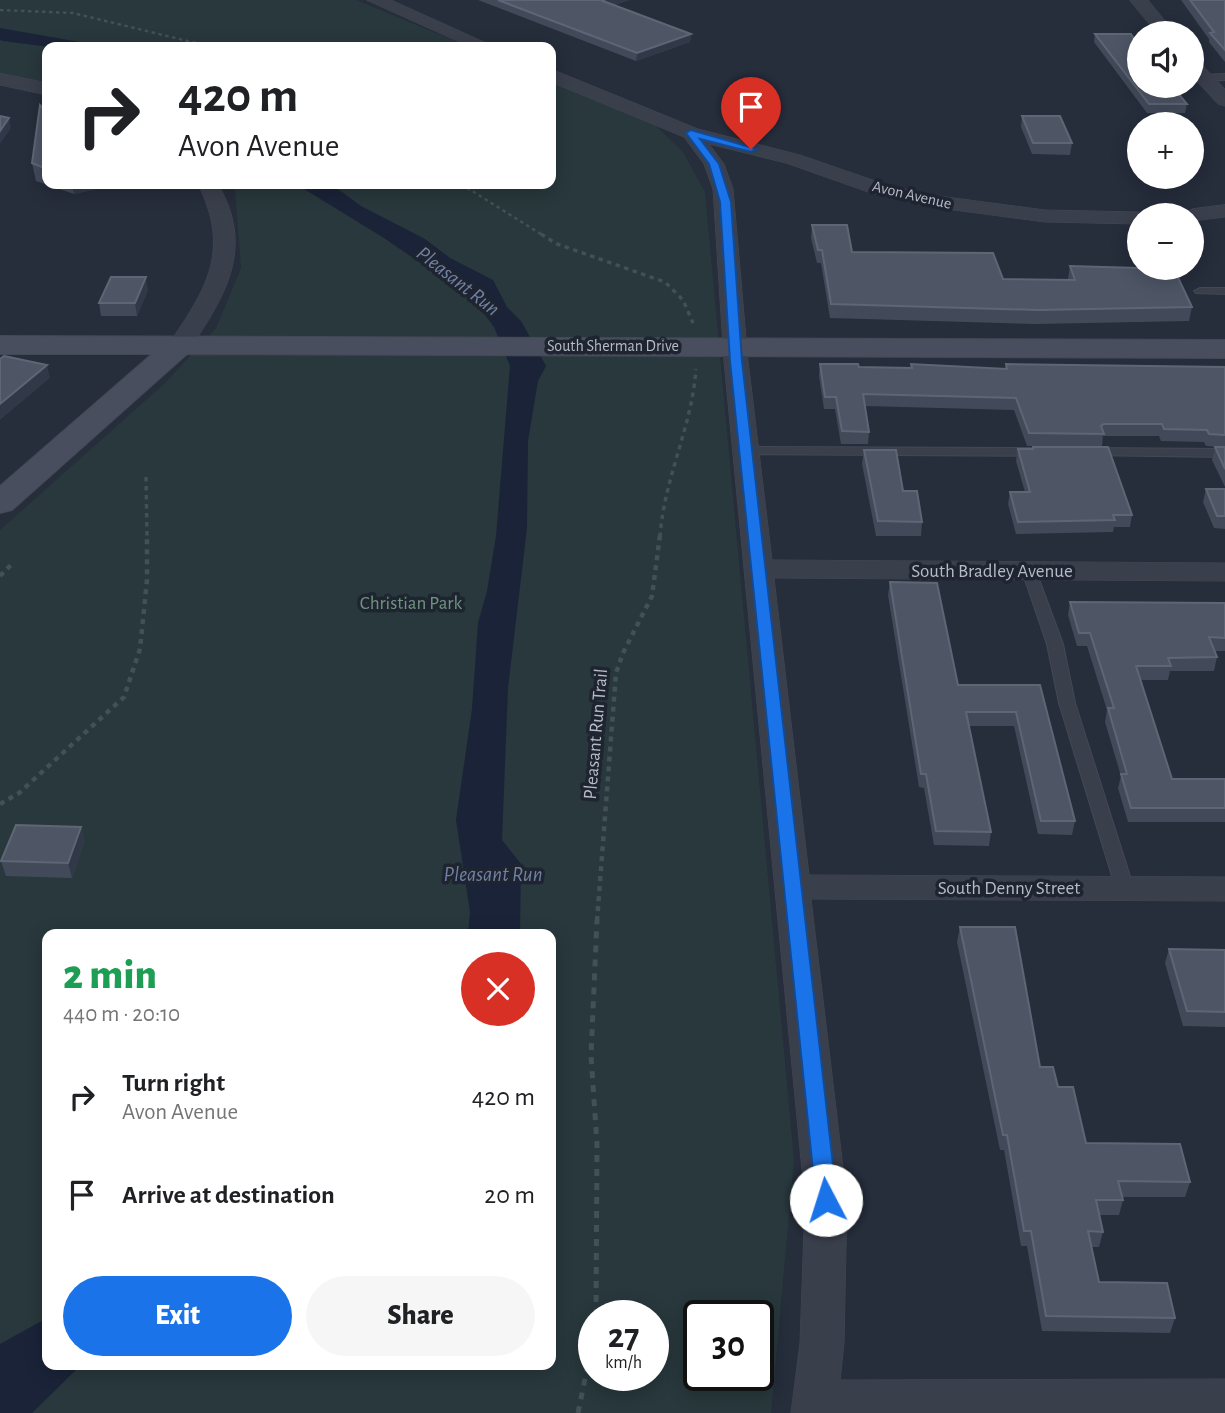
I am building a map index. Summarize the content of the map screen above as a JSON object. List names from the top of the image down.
{
  "streets": {
    "main road": ["South Sherman Drive"],
    "street": ["Avon Avenue", "South Bradley Avenue", "South Denny Street"],
    "path": ["Pleasant Run Trail"]
  },
  "crossings": [
    ["South Sherman Drive", "Pleasant Run Trail"]
  ],
  "water": ["Pleasant Run"],
  "parks": ["Christian Park"],
  "page": {
    "map_buttons": ["+", "−"],
    "turn": ["420 m", "Avon Avenue"],
    "heading": ["2 min", "440 m · 20:10"],
    "list": [
      {
        "name": "Turn right",
        "note": "Avon Avenue",
        "value": "420 m"
      },
      {
        "name": "Arrive at destination",
        "value": "20 m"
      }
    ],
    "buttons": ["Exit", "Share"],
    "speed": "27 km/h",
    "limit": "30"
  }
}
